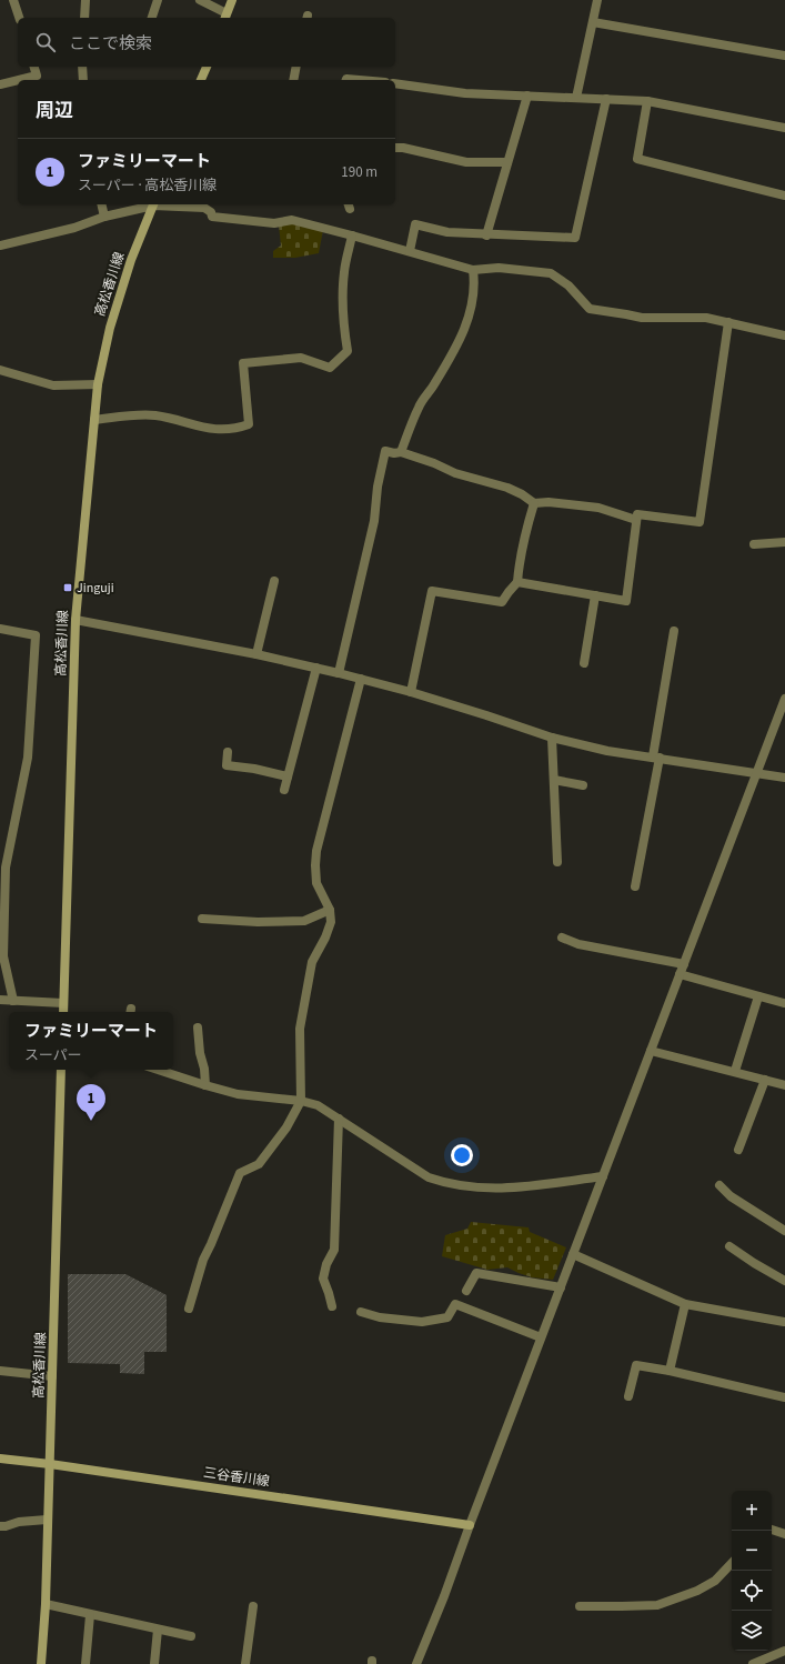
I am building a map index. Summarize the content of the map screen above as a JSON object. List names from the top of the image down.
{
  "streets": {
    "main road": ["高松香川線", "三谷香川線"]
  },
  "crossings": [
    ["高松香川線", "三谷香川線"]
  ],
  "places": {
    "transit": ["Jinguji"]
  },
  "page": {
    "search": "ここで検索",
    "heading": "周辺",
    "list": [
      {
        "mark": "1",
        "name": "ファミリーマート",
        "note": "スーパー · 高松香川線",
        "value": "190 m"
      }
    ],
    "popup": ["ファミリーマート", "スーパー"],
    "pins": "1",
    "map_buttons": ["+", "−"]
  }
}
